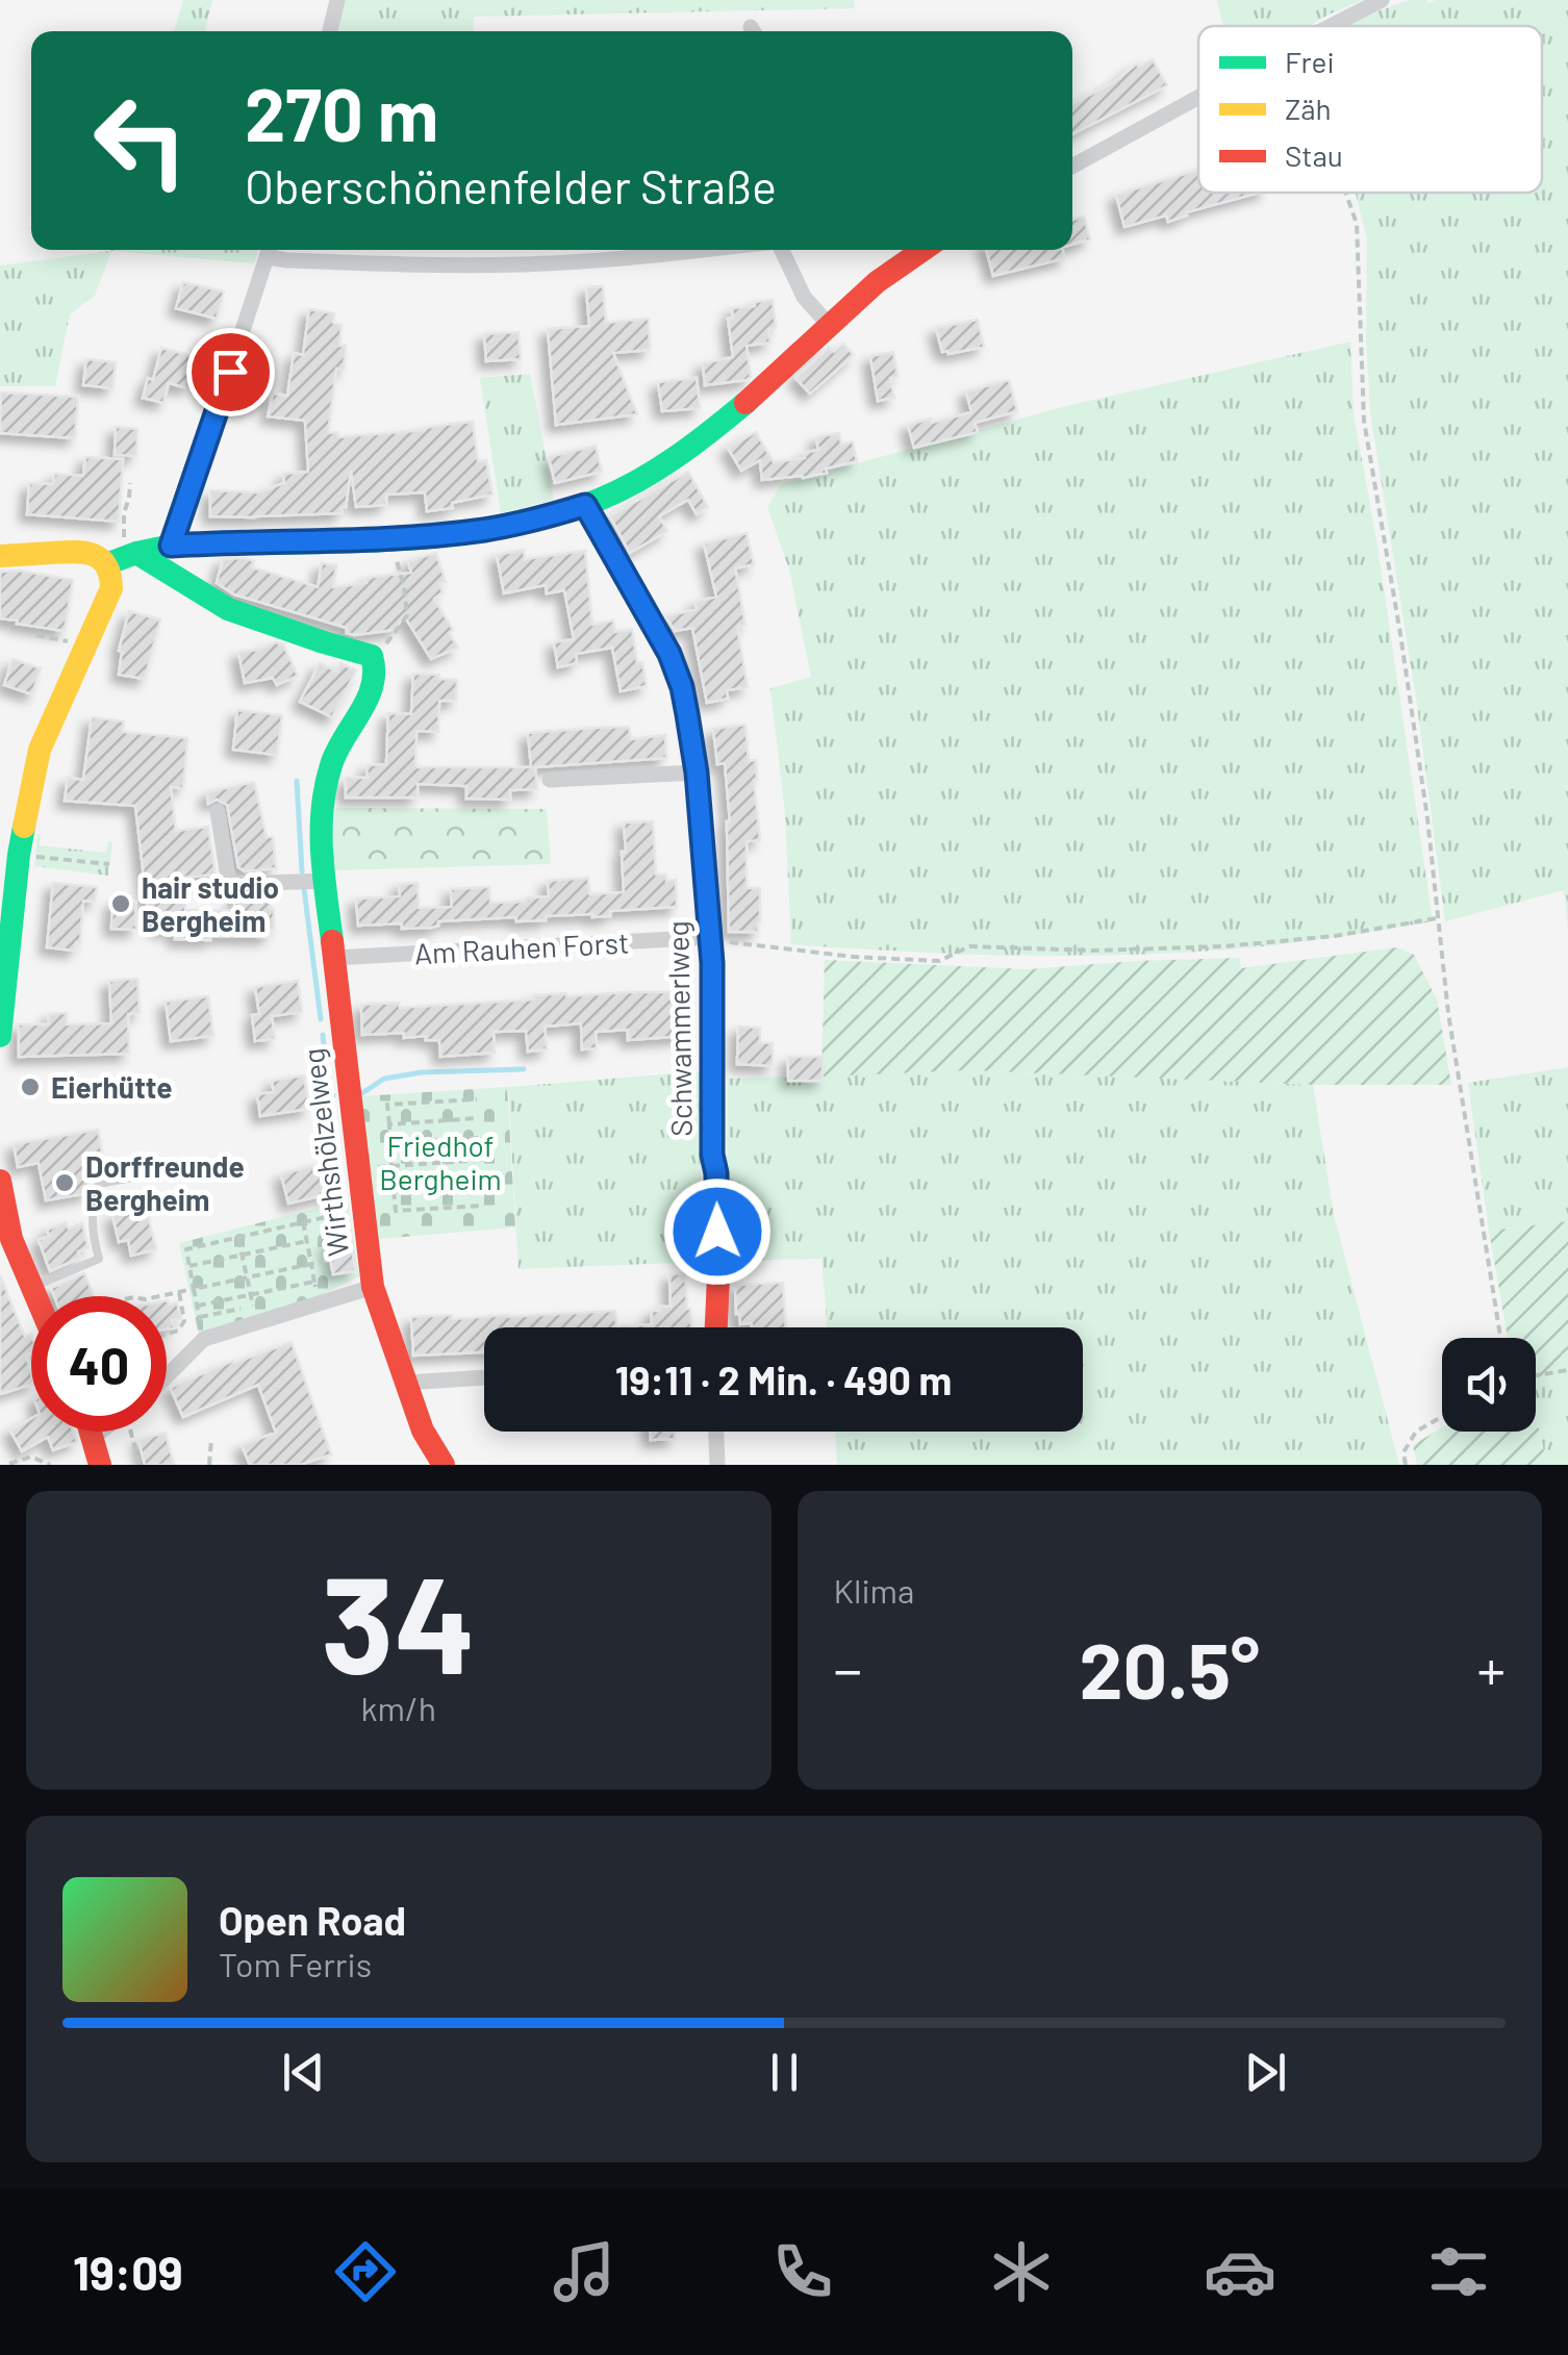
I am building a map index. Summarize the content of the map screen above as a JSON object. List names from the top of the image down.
{
  "streets": {
    "street": ["Am Rauhen Forst", "Schwammerlweg", "Wirthshölzelweg"]
  },
  "crossings": [
    ["Am Rauhen Forst", "Schwammerlweg"],
    ["Am Rauhen Forst", "Wirthshölzelweg"]
  ],
  "parks": ["Friedhof Bergheim"],
  "places": ["hair studio Bergheim", "Eierhütte", "Dorffreunde Bergheim"],
  "legend": ["Frei", "Zäh", "Stau"],
  "page": {
    "turn": ["270 m", "Oberschönenfelder Straße"],
    "limit": "40",
    "trip": "19:11 · 2 Min. · 490 m",
    "tile": [
      ["34", "km/h"],
      "Klima"
    ],
    "heat": ["−", "20.5°", "+"],
    "song": ["Open Road", "Tom Ferris"],
    "tabs": "19:09"
  }
}
